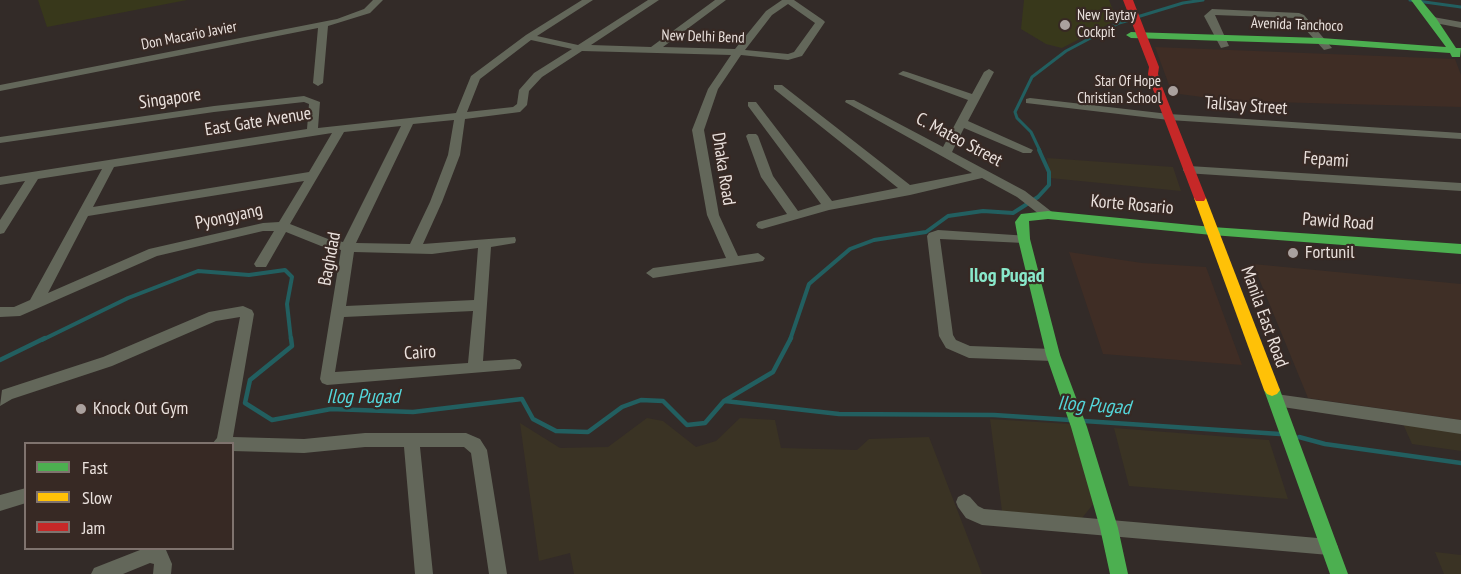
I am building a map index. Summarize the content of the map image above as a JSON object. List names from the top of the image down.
{
  "streets": {
    "street": [
      "Avenida Tanchoco",
      "Don Macario Javier",
      "New Delhi Bend",
      "Singapore",
      "Talisay Street",
      "East Gate Avenue",
      "C. Mateo Street",
      "Fepami",
      "Dhaka Road",
      "Korte Rosario",
      "Pyongyang",
      "Pawid Road",
      "Baghdad",
      "Manila East Road",
      "Cairo"
    ]
  },
  "crossings": [
    ["Avenida Tanchoco", "Manila East Road"],
    ["New Delhi Bend", "East Gate Avenue"],
    ["New Delhi Bend", "Dhaka Road"],
    ["Singapore", "East Gate Avenue"],
    ["Talisay Street", "Manila East Road"],
    ["East Gate Avenue", "Baghdad"],
    ["C. Mateo Street", "Korte Rosario"],
    ["Fepami", "Manila East Road"],
    ["Korte Rosario", "Pawid Road"],
    ["Korte Rosario", "Manila East Road"],
    ["Pyongyang", "Baghdad"],
    ["Pawid Road", "Manila East Road"],
    ["Baghdad", "Cairo"]
  ],
  "districts": ["Ilog Pugad"],
  "water": ["Ilog Pugad"],
  "places": [
    "New Taytay Cockpit",
    "Star Of Hope Christian School",
    "Fortunil",
    "Knock Out Gym"
  ],
  "legend": ["Fast", "Slow", "Jam"]
}
